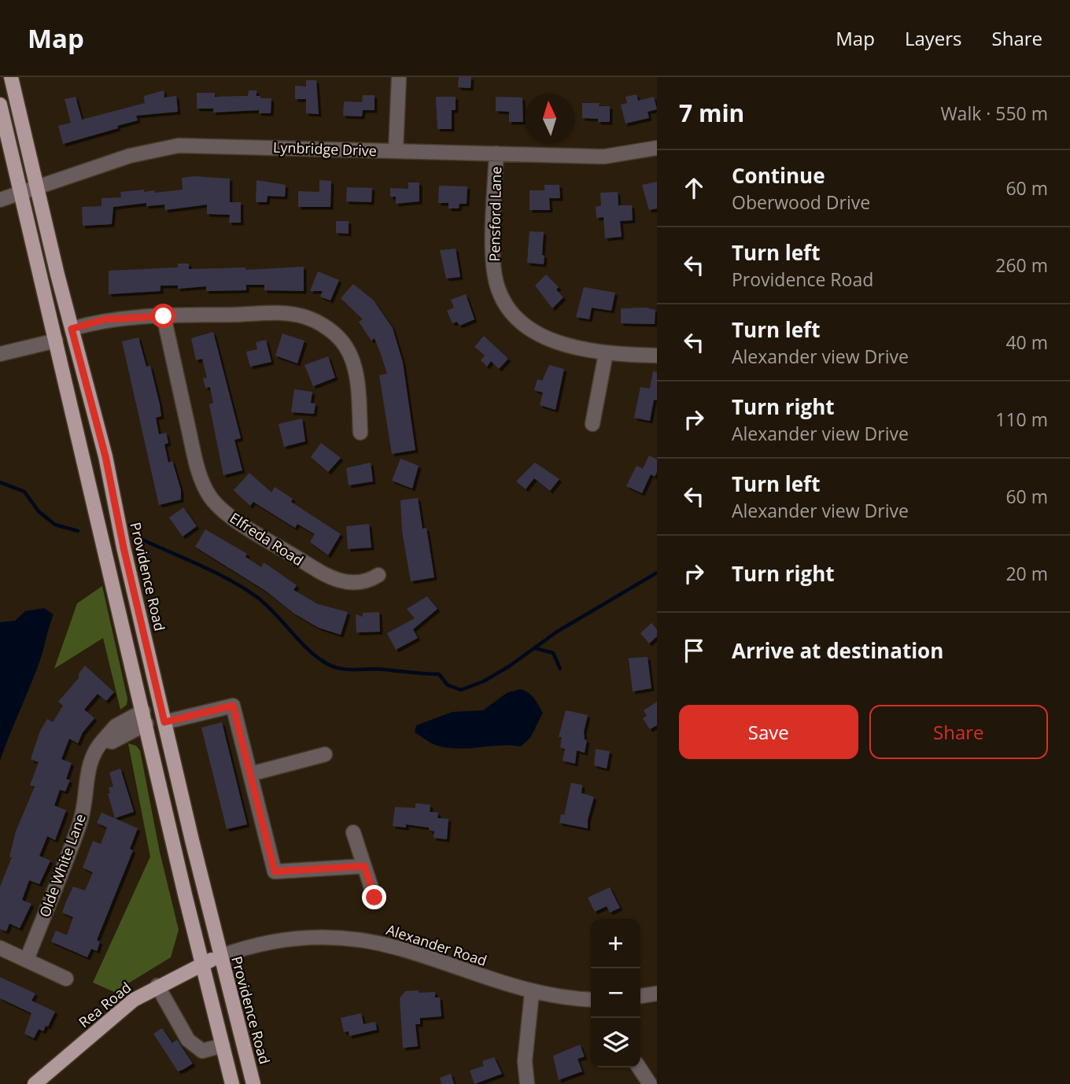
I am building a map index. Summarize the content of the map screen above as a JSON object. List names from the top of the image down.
{
  "streets": {
    "main road": ["Providence Road", "Alexander Road", "Rea Road"],
    "street": [
      "Lynbridge Drive",
      "Pensford Lane",
      "Elfreda Road",
      "Olde White Lane"
    ]
  },
  "crossings": [
    ["Lynbridge Drive", "Pensford Lane"],
    ["Lynbridge Drive", "Providence Road"],
    ["Providence Road", "Alexander Road"],
    ["Alexander Road", "Rea Road"]
  ],
  "north": "top",
  "page": {
    "header": "Map",
    "nav": ["Map", "Layers", "Share"],
    "heading": ["7 min", "Walk · 550 m"],
    "list": [
      ["Continue", "Oberwood Drive", "60 m"],
      ["Turn left", "Providence Road", "260 m"],
      ["Turn left", "Alexander view Drive", "40 m"],
      ["Turn right", "Alexander view Drive", "110 m"],
      ["Turn left", "Alexander view Drive", "60 m"],
      ["Turn right", "20 m"],
      "Arrive at destination"
    ],
    "buttons": ["Save", "Share"],
    "map_buttons": ["+", "−"]
  }
}
